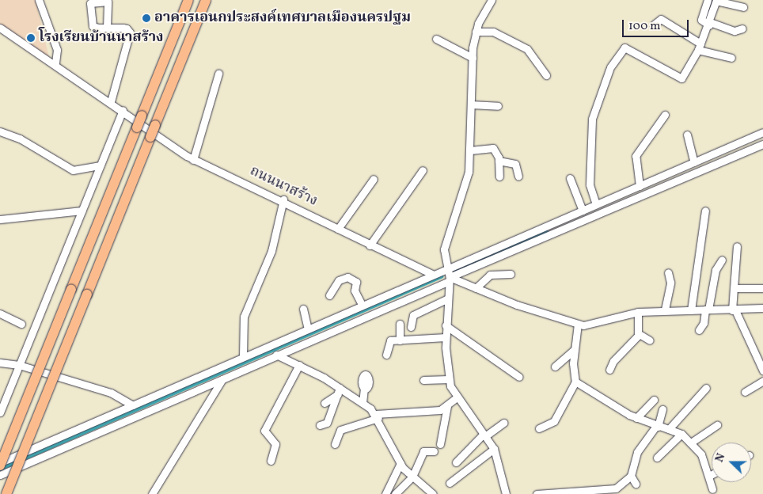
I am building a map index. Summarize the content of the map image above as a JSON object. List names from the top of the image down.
{
  "streets": {
    "street": ["ถนนนาสร้าง"]
  },
  "places": ["อาคารเอนกประสงค์เทศบาลเมืองนครปฐม", "โรงเรียนบ้านนาสร้าง"],
  "scale_bar": "100 m",
  "north": "left"
}
